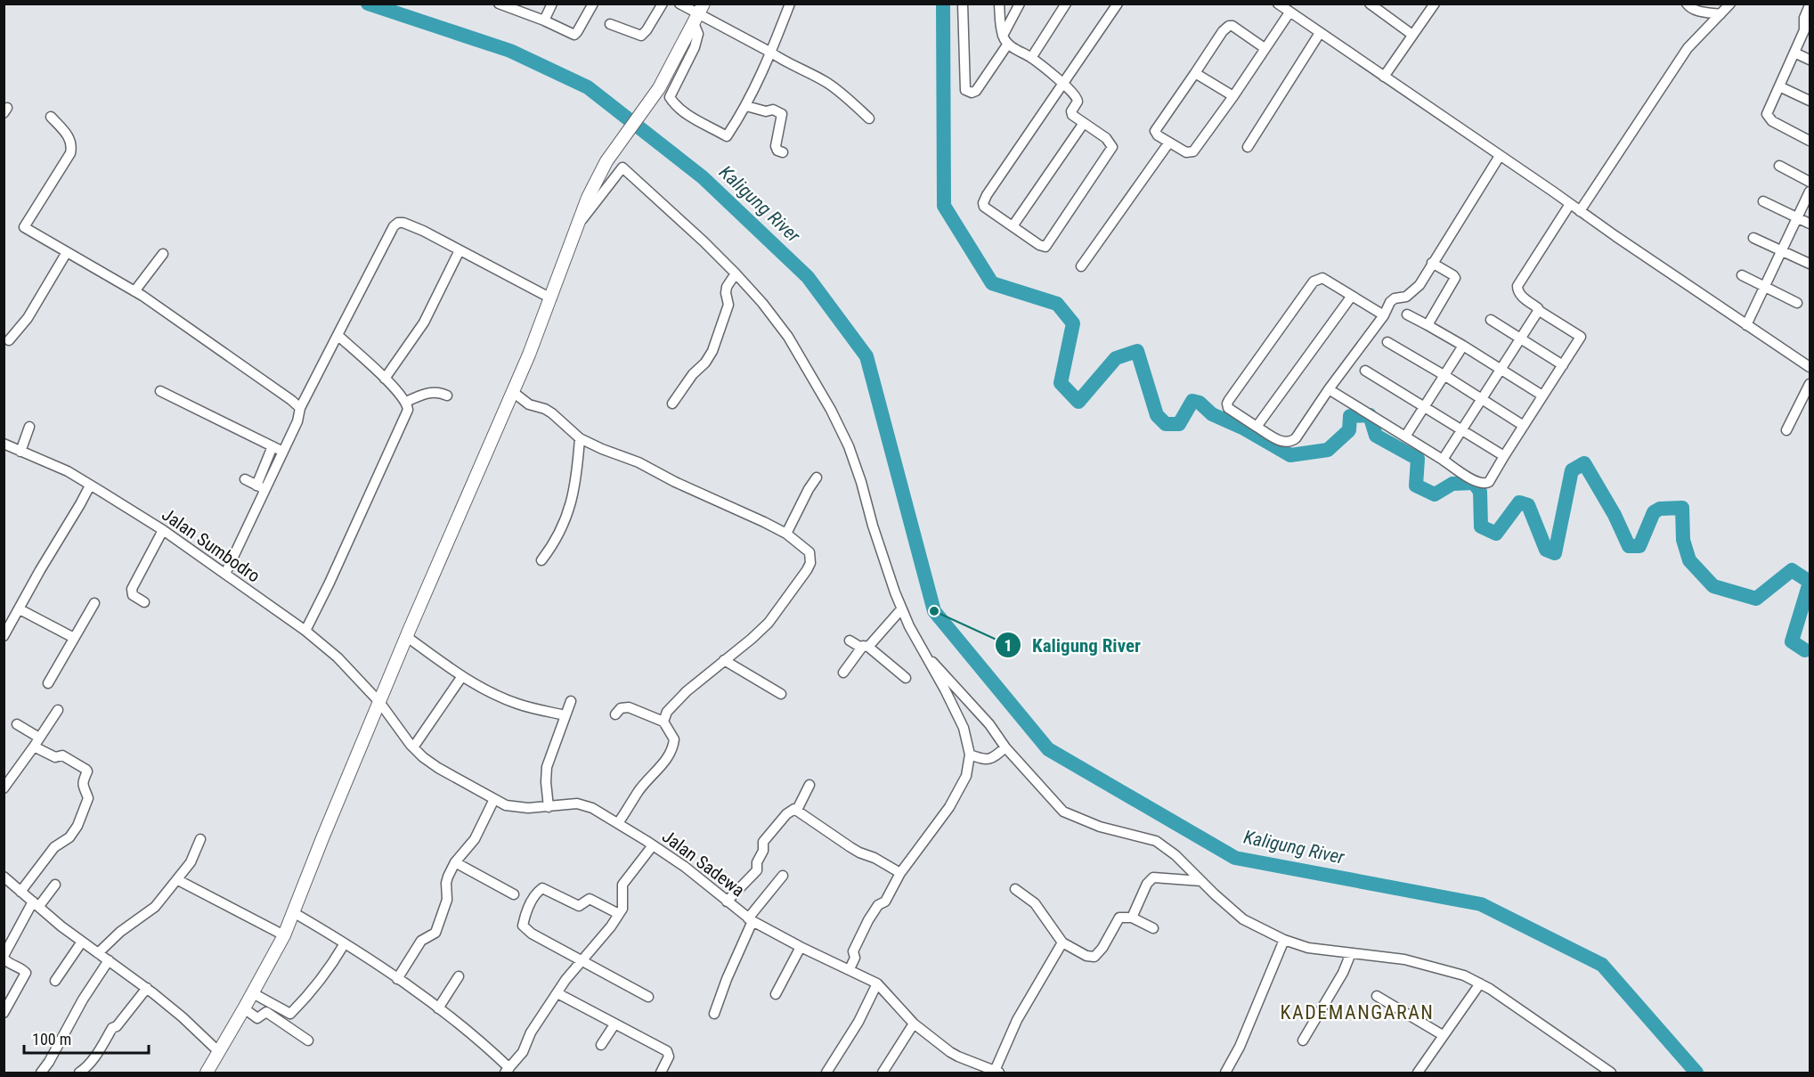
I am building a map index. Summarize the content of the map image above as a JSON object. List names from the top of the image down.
{
  "streets": {
    "street": ["Jalan Sumbodro", "Jalan Sadewa"]
  },
  "crossings": [
    ["Jalan Sumbodro", "Jalan Sadewa"]
  ],
  "districts": ["KADEMANGARAN"],
  "water": ["Kaligung River"],
  "places": ["Kaligung River"],
  "scale_bar": "100 m"
}
